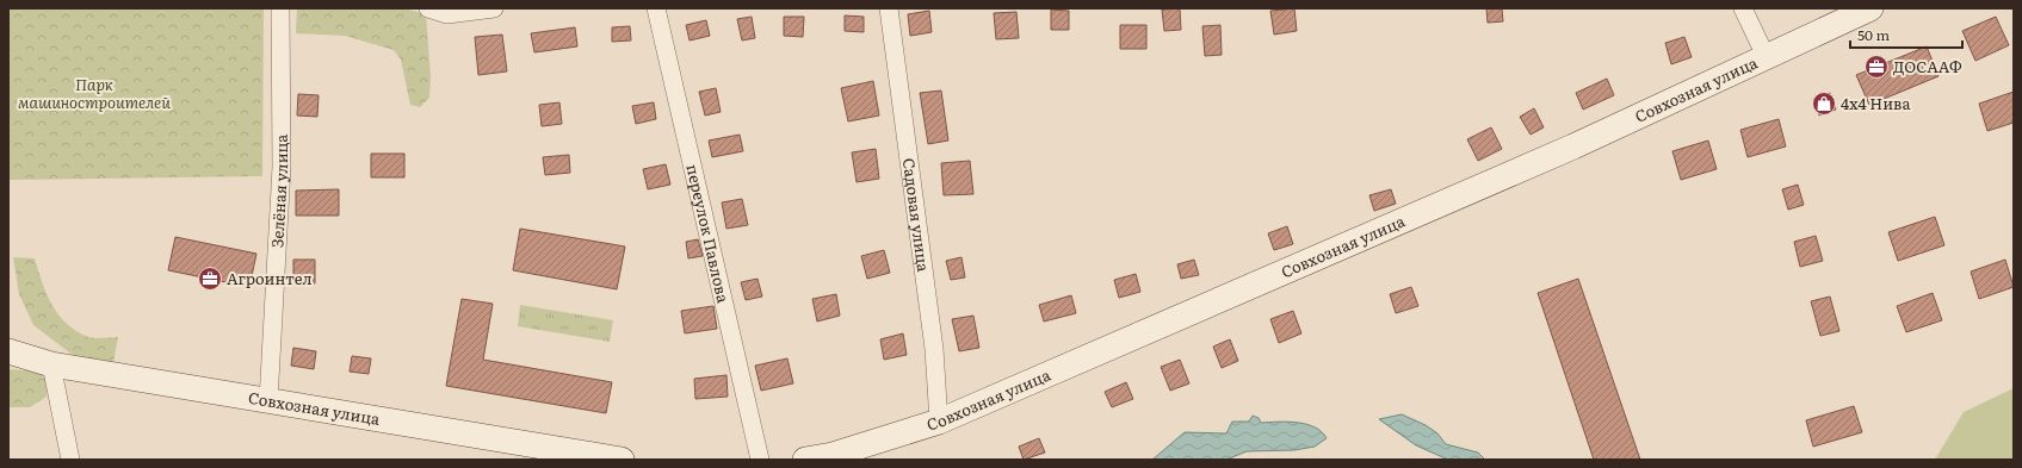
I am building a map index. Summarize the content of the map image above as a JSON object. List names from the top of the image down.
{
  "streets": {
    "street": [
      "Совхозная улица",
      "Зелёная улица",
      "Садовая улица",
      "переулок Павлова"
    ]
  },
  "crossings": [
    ["Совхозная улица", "Зелёная улица"],
    ["Совхозная улица", "Садовая улица"]
  ],
  "parks": ["Парк машиностроителей"],
  "places": {
    "office": ["ДОСААФ", "Агроинтел"],
    "shop": ["4x4 Нива"]
  },
  "scale_bar": "50 m"
}
